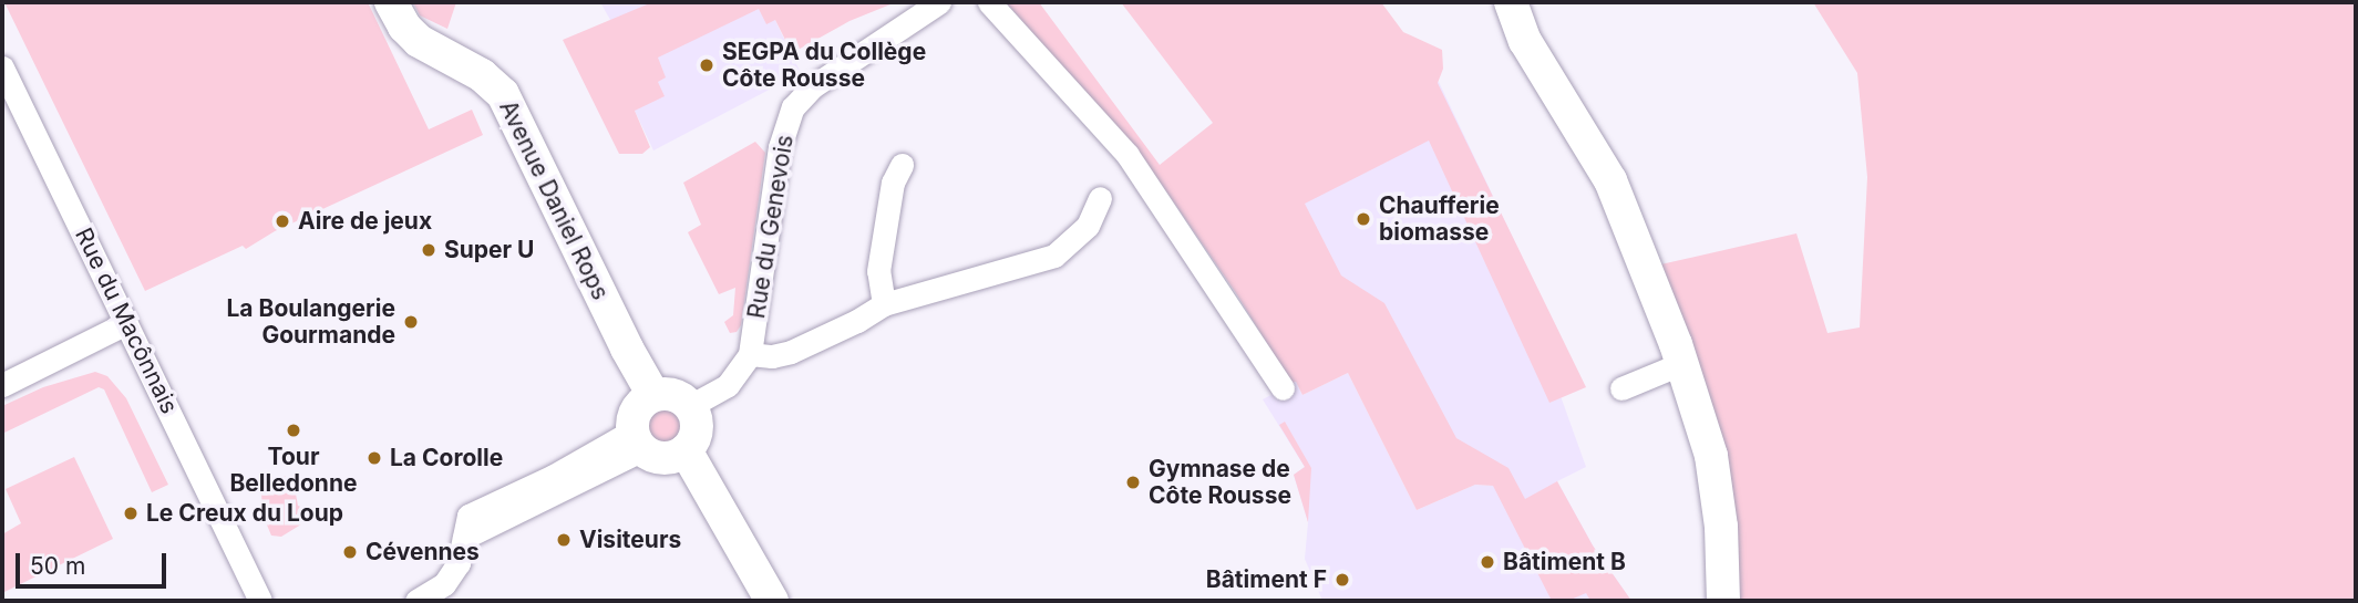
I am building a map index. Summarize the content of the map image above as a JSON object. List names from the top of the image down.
{
  "streets": {
    "main road": ["Avenue Daniel Rops"],
    "street": ["Rue du Genevois", "Rue du Macônnais"]
  },
  "crossings": [
    ["Avenue Daniel Rops", "Rue du Genevois"]
  ],
  "places": [
    "SEGPA du Collège Côte Rousse",
    "Chaufferie biomasse",
    "Aire de jeux",
    "Super U",
    "La Boulangerie Gourmande",
    "Tour Belledonne",
    "La Corolle",
    "Gymnase de Côte Rousse",
    "Le Creux du Loup",
    "Visiteurs",
    "Cévennes",
    "Bâtiment B",
    "Bâtiment F"
  ],
  "scale_bar": "50 m"
}
